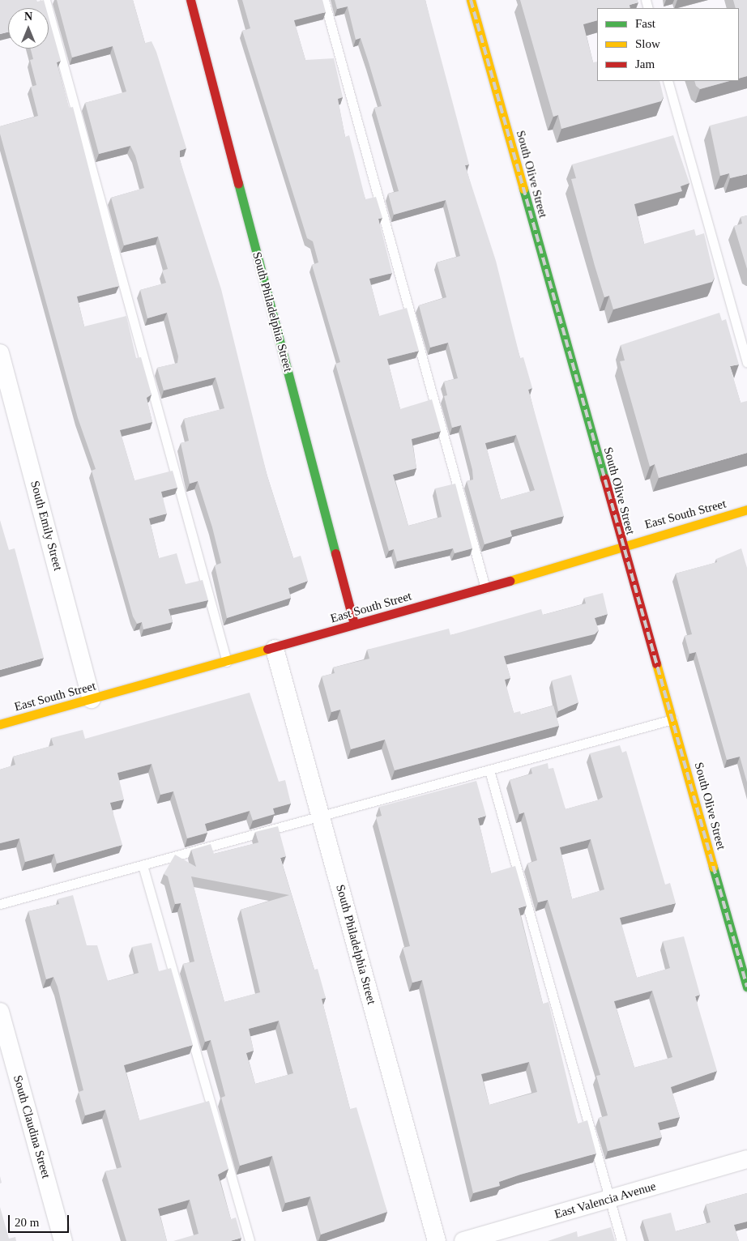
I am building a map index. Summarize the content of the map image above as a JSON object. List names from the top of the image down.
{
  "streets": {
    "street": [
      "South Olive Street",
      "South Philadelphia Street",
      "East South Street",
      "South Emily Street",
      "South Claudina Street",
      "East Valencia Avenue"
    ]
  },
  "crossings": [
    ["South Olive Street", "East South Street"],
    ["South Philadelphia Street", "East South Street"],
    ["East South Street", "South Emily Street"]
  ],
  "legend": ["Fast", "Slow", "Jam"],
  "scale_bar": "20 m",
  "north": "top"
}
